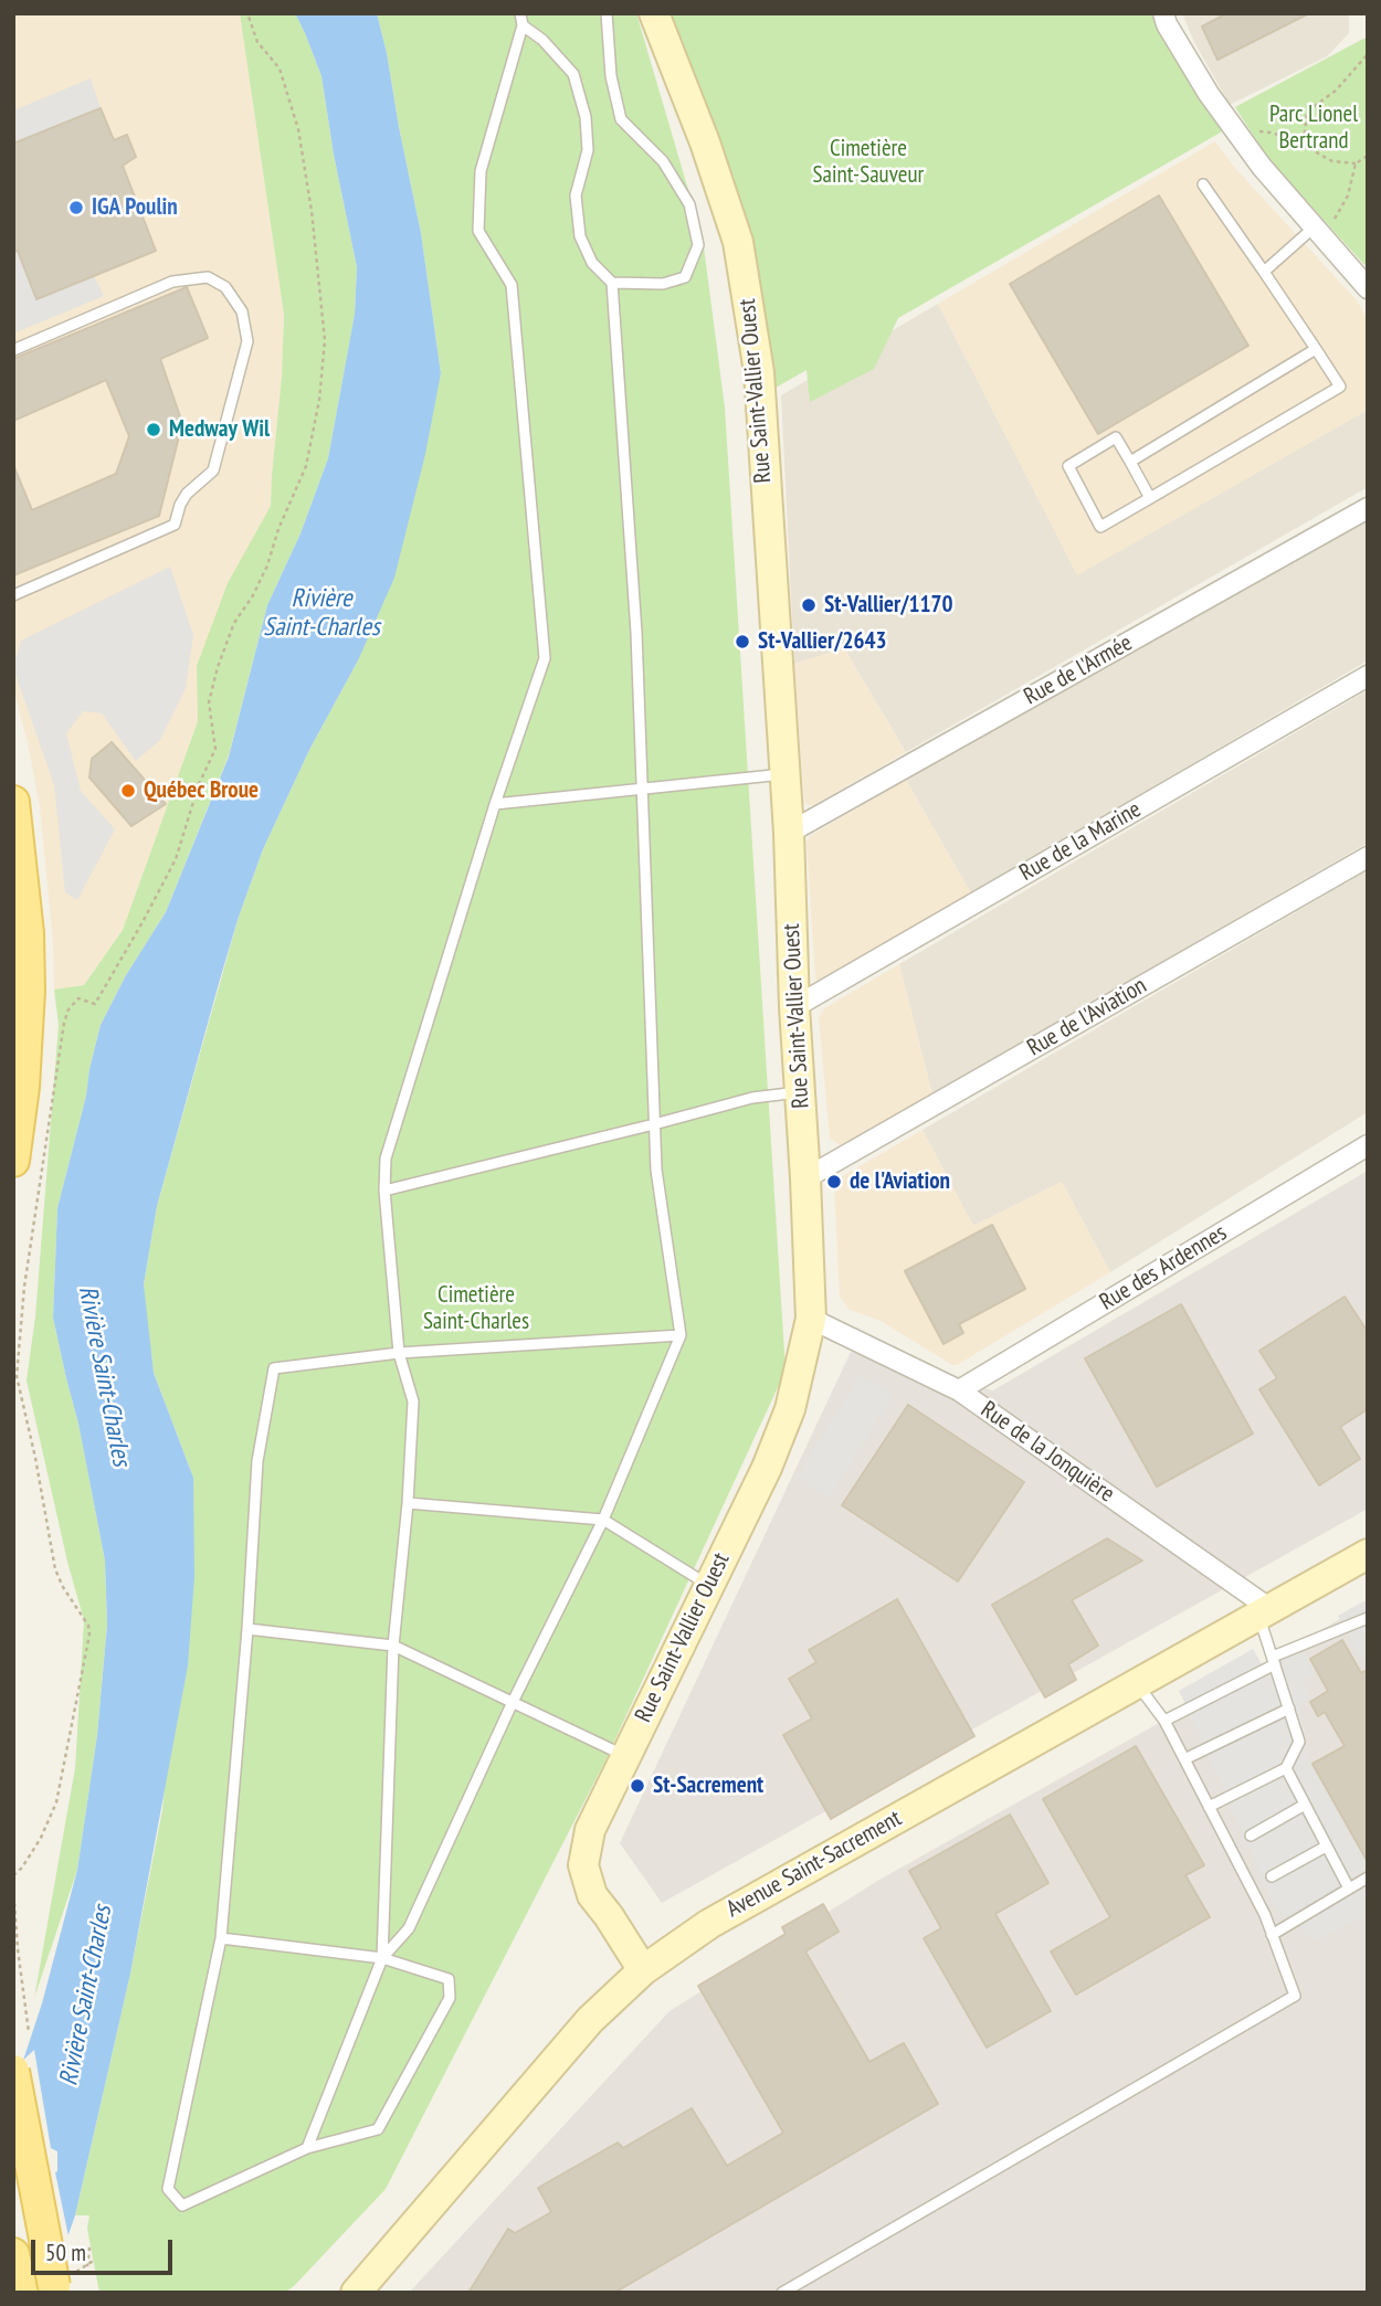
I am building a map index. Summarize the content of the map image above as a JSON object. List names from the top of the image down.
{
  "streets": {
    "street": [
      "Rue Saint-Vallier Ouest",
      "Rue de l'Armée",
      "Rue de la Marine",
      "Rue de l'Aviation",
      "Rue des Ardennes",
      "Rue de la Jonquière",
      "Avenue Saint-Sacrement"
    ]
  },
  "crossings": [
    ["Rue Saint-Vallier Ouest", "Rue de l'Armée"],
    ["Rue Saint-Vallier Ouest", "Rue de la Marine"],
    ["Rue Saint-Vallier Ouest", "Rue de l'Aviation"],
    ["Rue Saint-Vallier Ouest", "Rue de la Jonquière"],
    ["Rue Saint-Vallier Ouest", "Avenue Saint-Sacrement"],
    ["Rue des Ardennes", "Rue de la Jonquière"],
    ["Rue de la Jonquière", "Avenue Saint-Sacrement"]
  ],
  "water": ["Rivière Saint-Charles"],
  "parks": ["Parc Lionel Bertrand", "Cimetière Saint-Sauveur", "Cimetière Saint-Charles"],
  "places": [
    "IGA Poulin",
    "Medway Wil",
    "St-Vallier/1170",
    "St-Vallier/2643",
    "Québec Broue",
    "de l'Aviation",
    "St-Sacrement"
  ],
  "scale_bar": "50 m"
}
